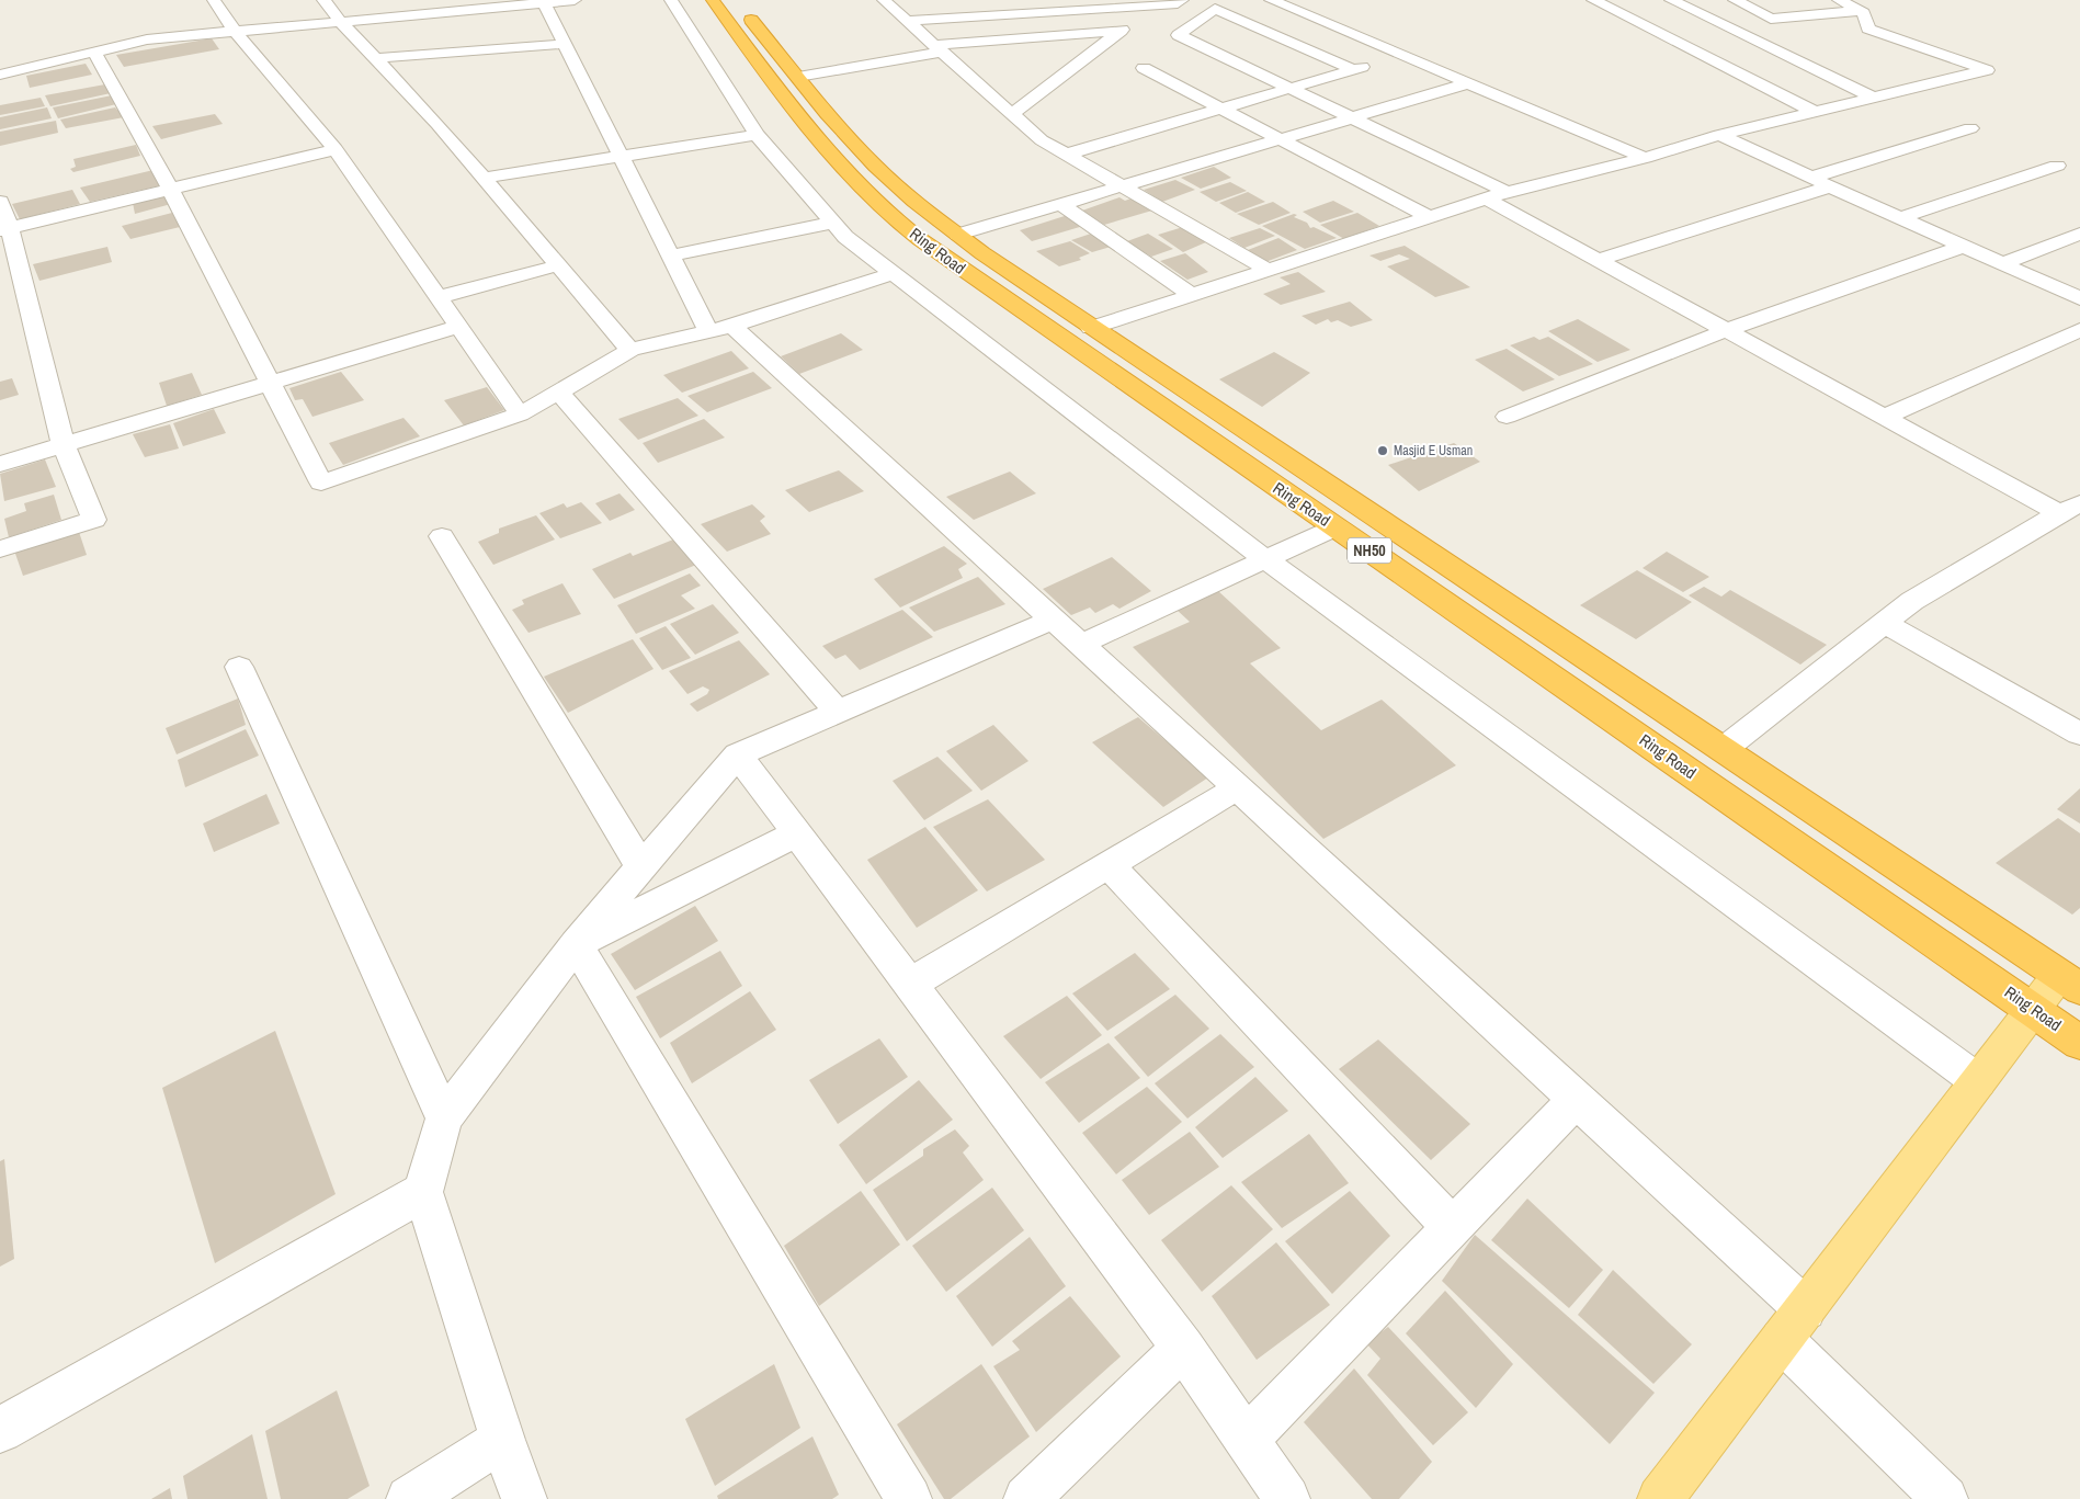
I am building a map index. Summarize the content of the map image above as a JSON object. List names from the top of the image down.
{
  "streets": {
    "highway": ["Ring Road", "NH50"]
  },
  "places": ["Masjid E Usman"]
}
